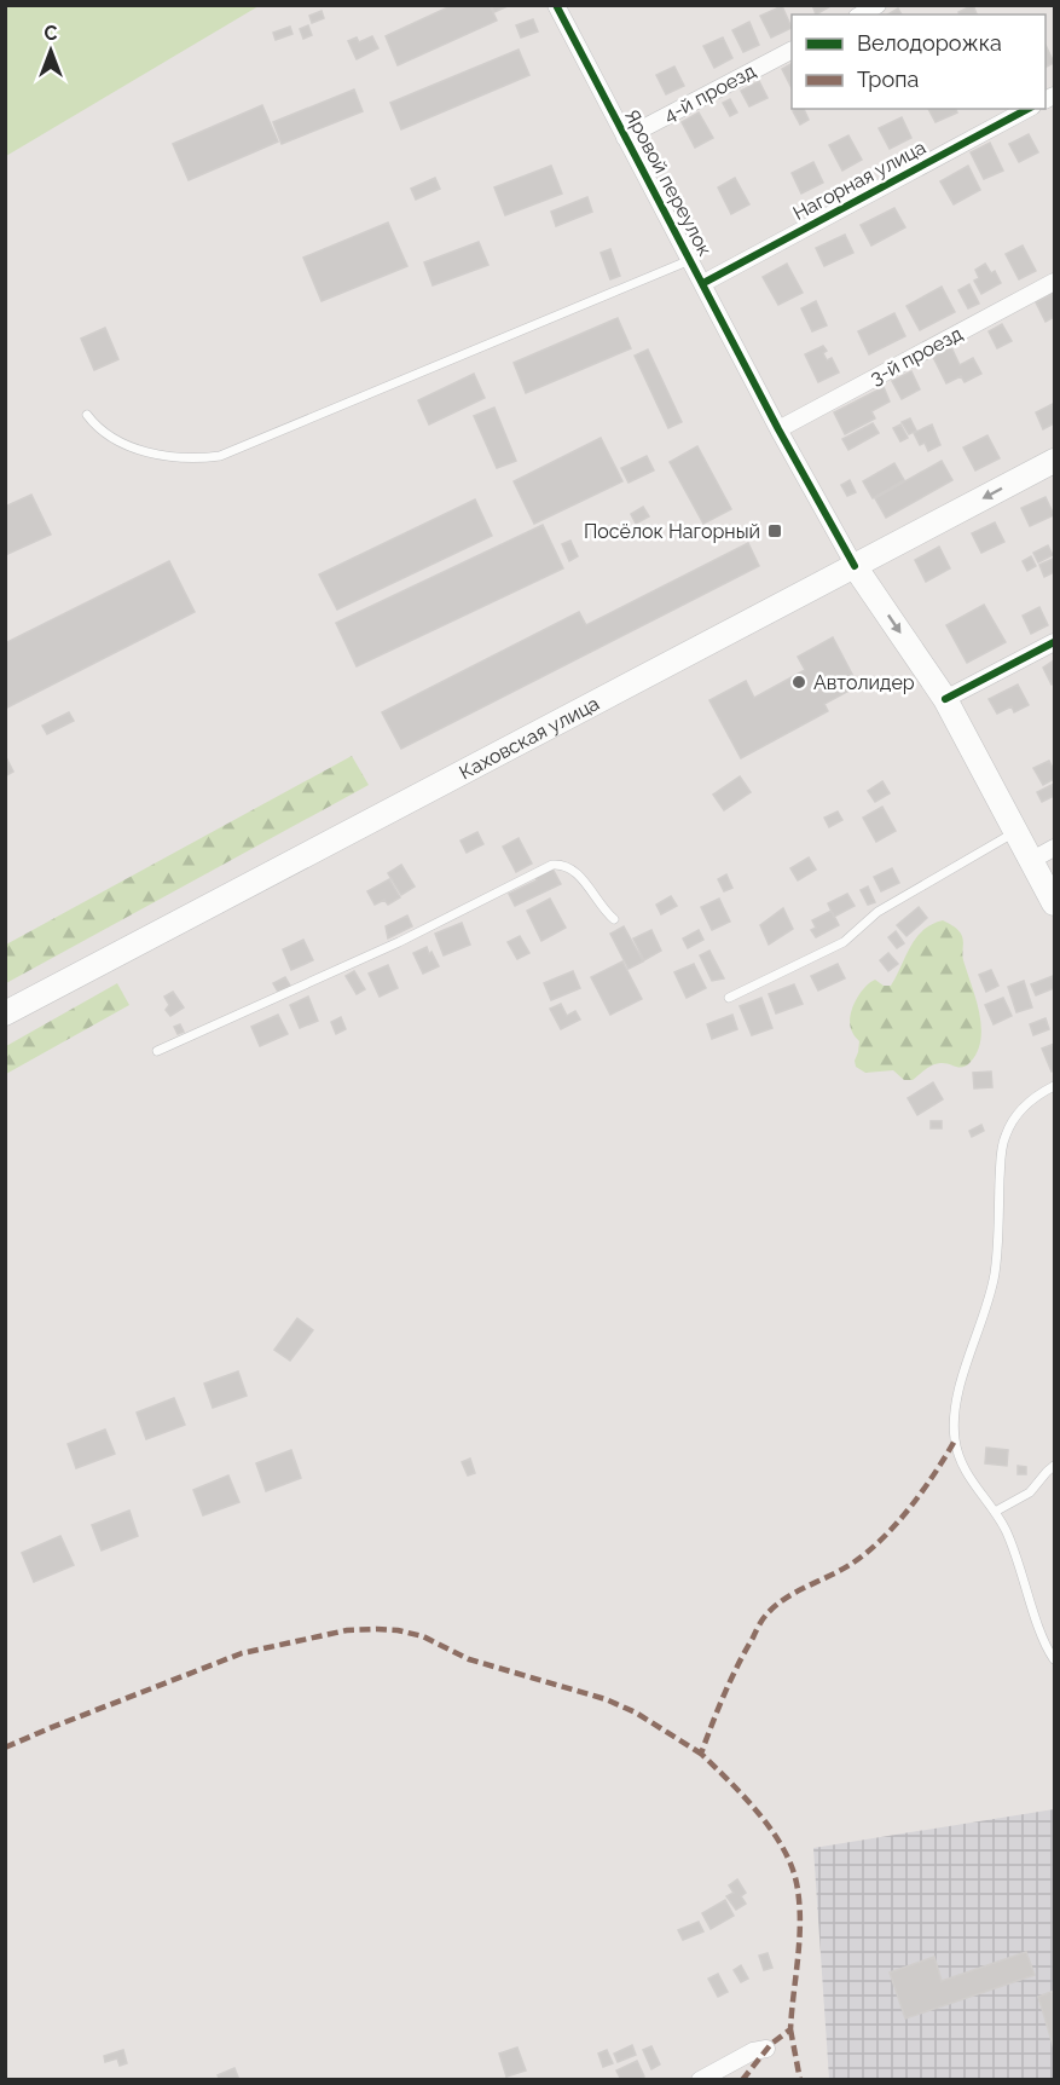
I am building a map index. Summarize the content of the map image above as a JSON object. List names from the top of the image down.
{
  "streets": {
    "main road": ["Яровой переулок", "Каховская улица"],
    "street": ["4-й проезд", "Нагорная улица", "3-й проезд"]
  },
  "crossings": [
    ["4-й проезд", "Яровой переулок"],
    ["Нагорная улица", "Яровой переулок"],
    ["Яровой переулок", "3-й проезд"],
    ["Яровой переулок", "Каховская улица"]
  ],
  "places": {
    "transit": ["Посёлок Нагорный"],
    "other": ["Автолидер"]
  },
  "legend": ["Велодорожка", "Тропа"],
  "north": "top"
}
